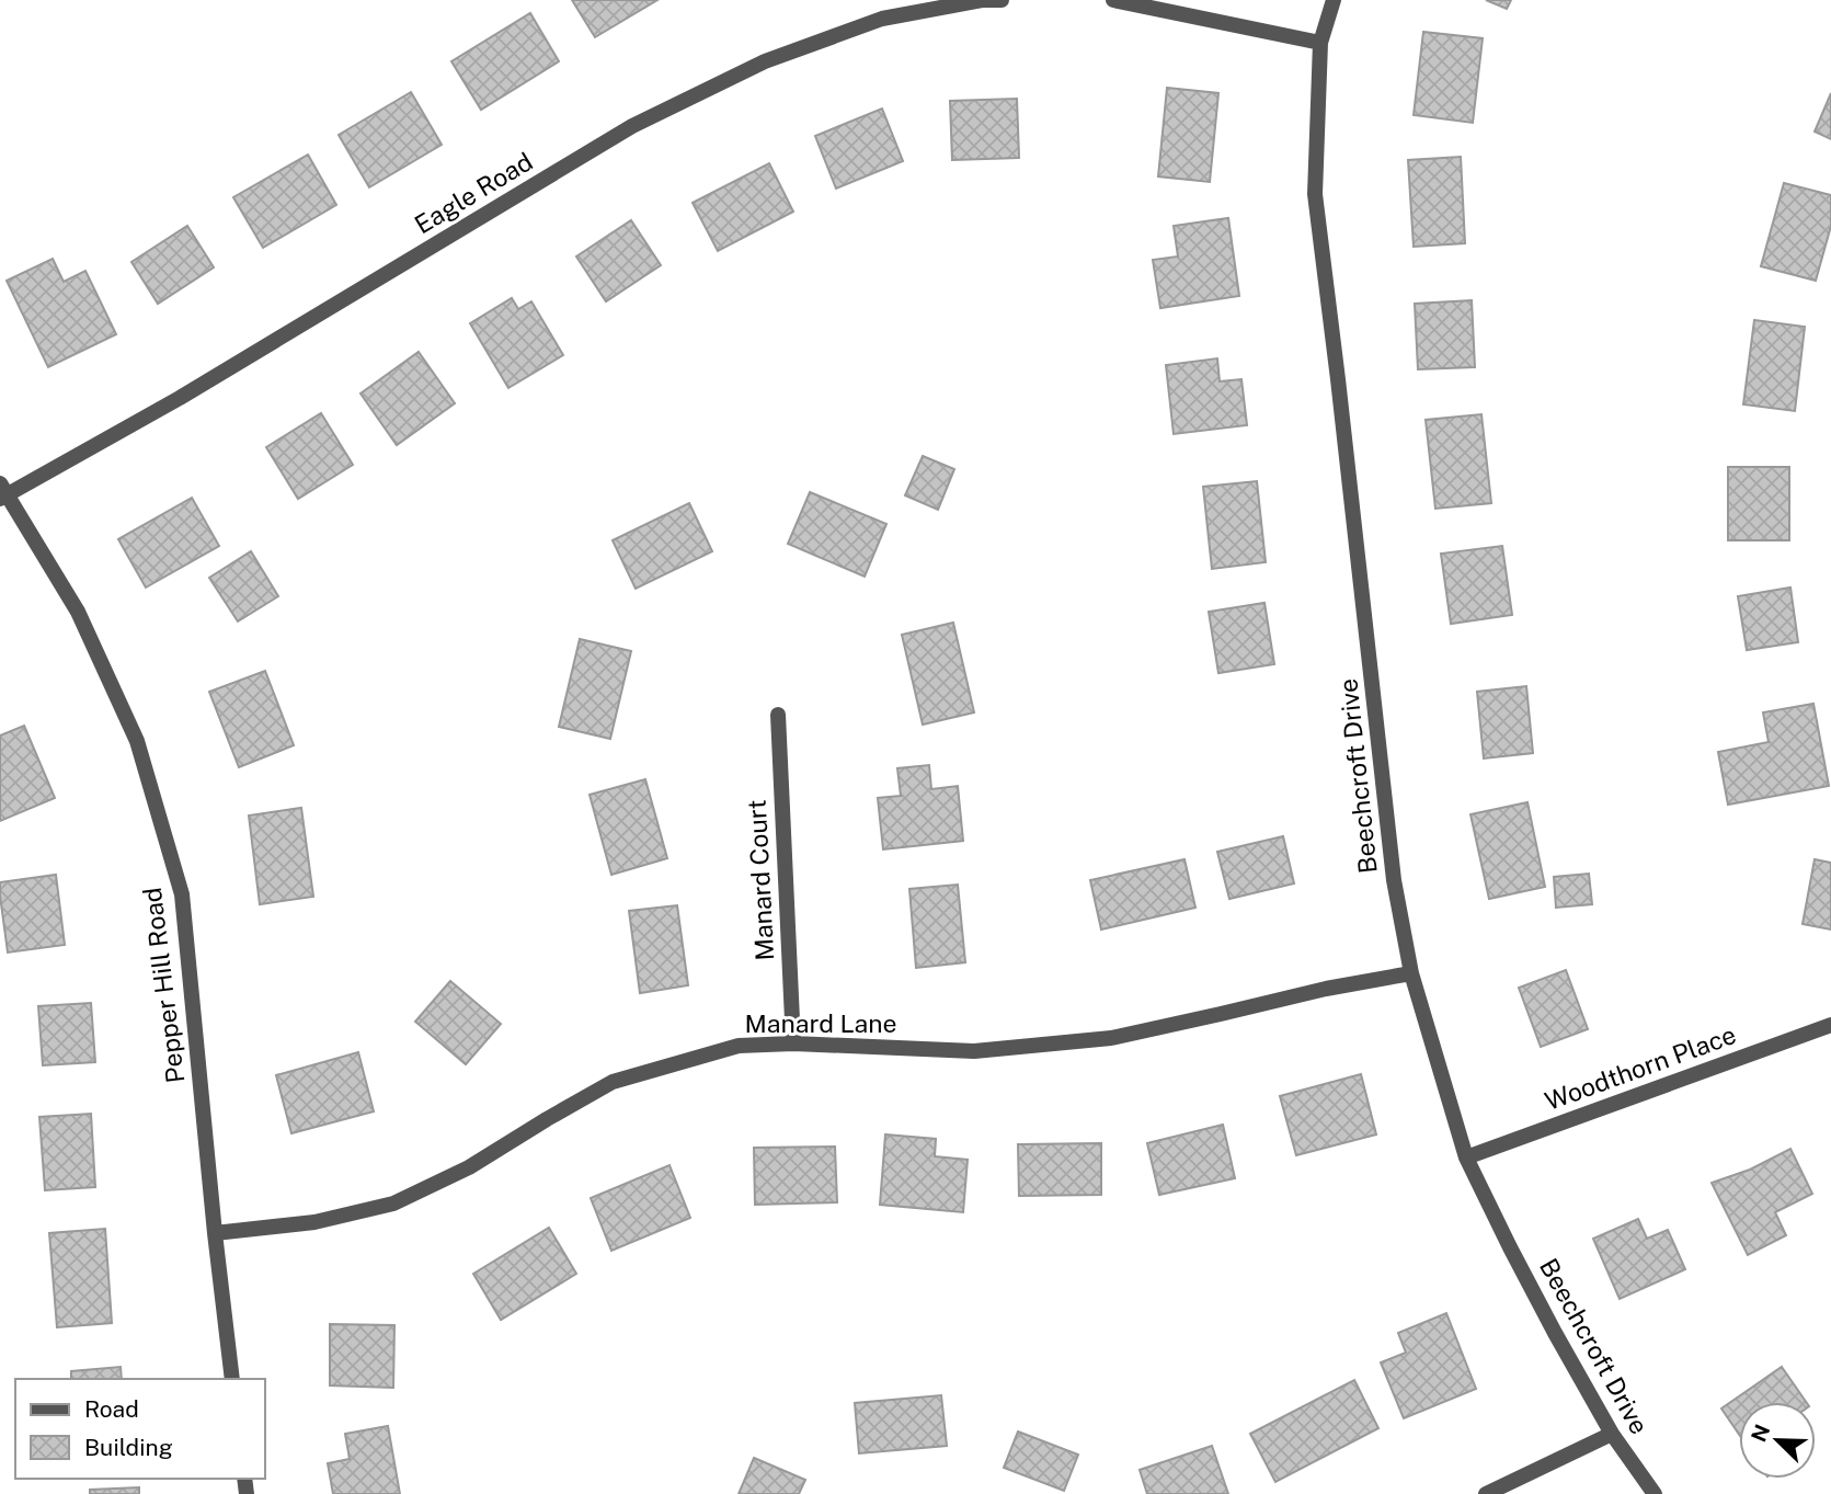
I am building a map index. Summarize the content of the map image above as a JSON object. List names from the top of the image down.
{
  "streets": {
    "street": [
      "Eagle Road",
      "Beechcroft Drive",
      "Manard Court",
      "Pepper Hill Road",
      "Manard Lane",
      "Woodthorn Place"
    ]
  },
  "crossings": [
    ["Eagle Road", "Pepper Hill Road"],
    ["Beechcroft Drive", "Manard Lane"],
    ["Beechcroft Drive", "Woodthorn Place"],
    ["Manard Court", "Manard Lane"],
    ["Pepper Hill Road", "Manard Lane"]
  ],
  "legend": ["Road", "Building"],
  "north": "top left"
}
